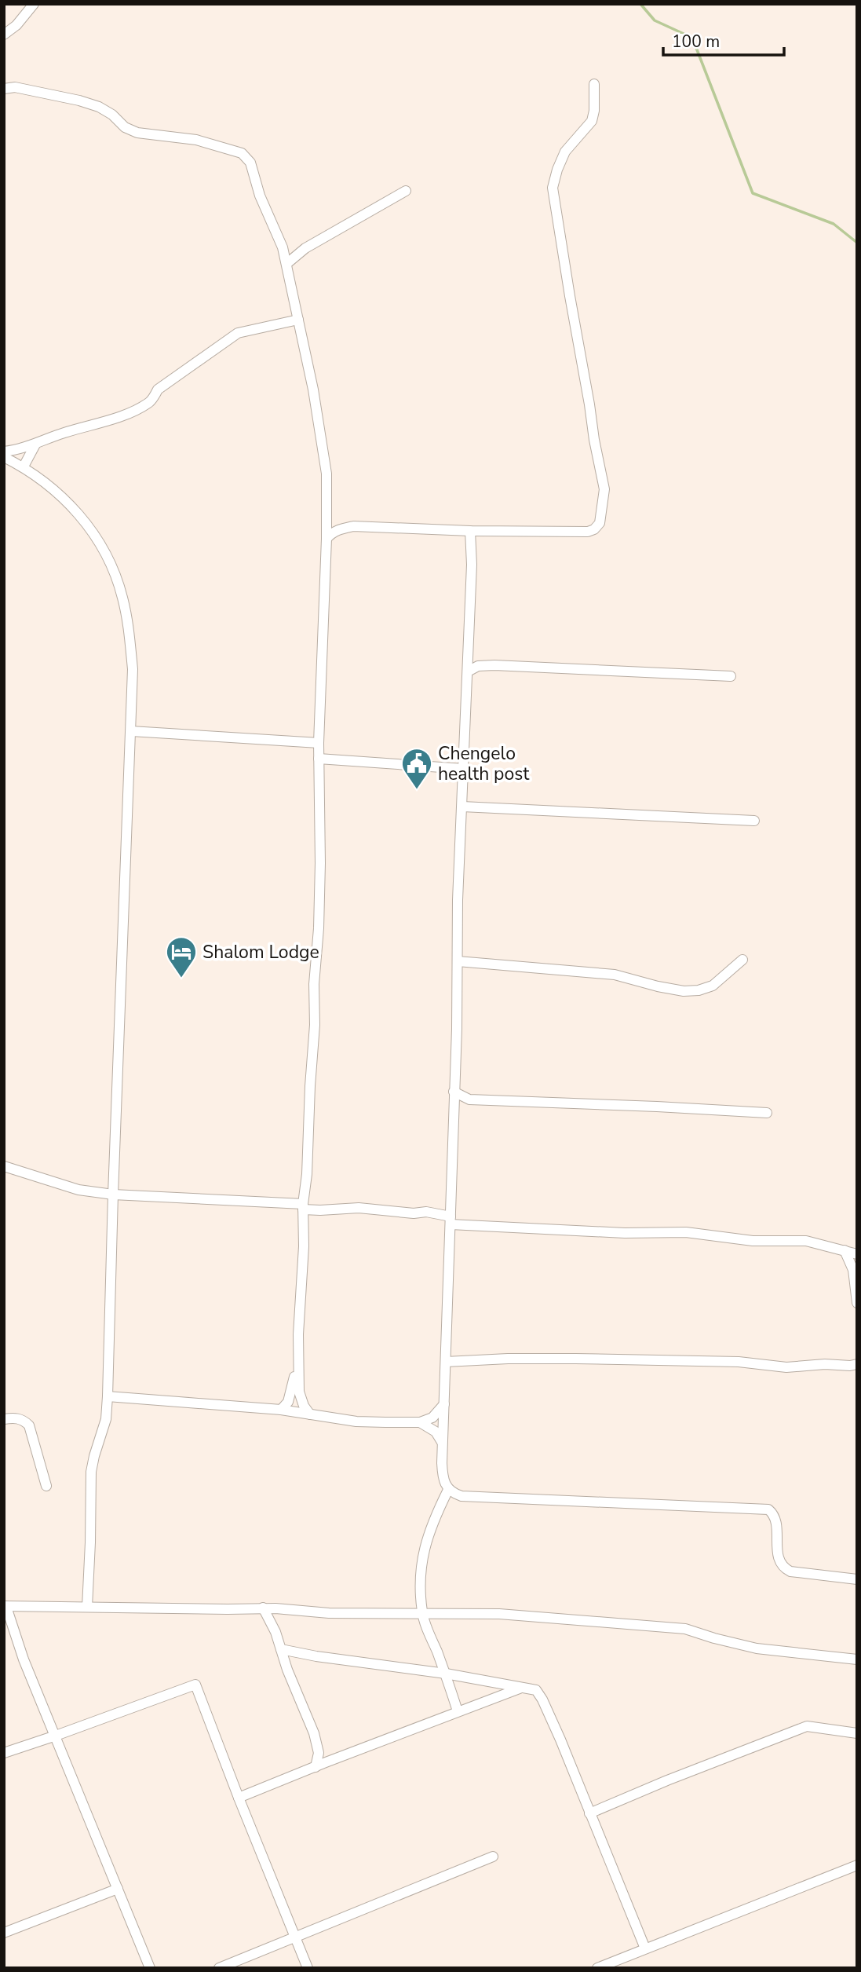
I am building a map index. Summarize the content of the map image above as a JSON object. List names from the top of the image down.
{
  "places": {
    "public building": ["Chengelo health post"],
    "hotel": ["Shalom Lodge"]
  },
  "scale_bar": "100 m"
}
